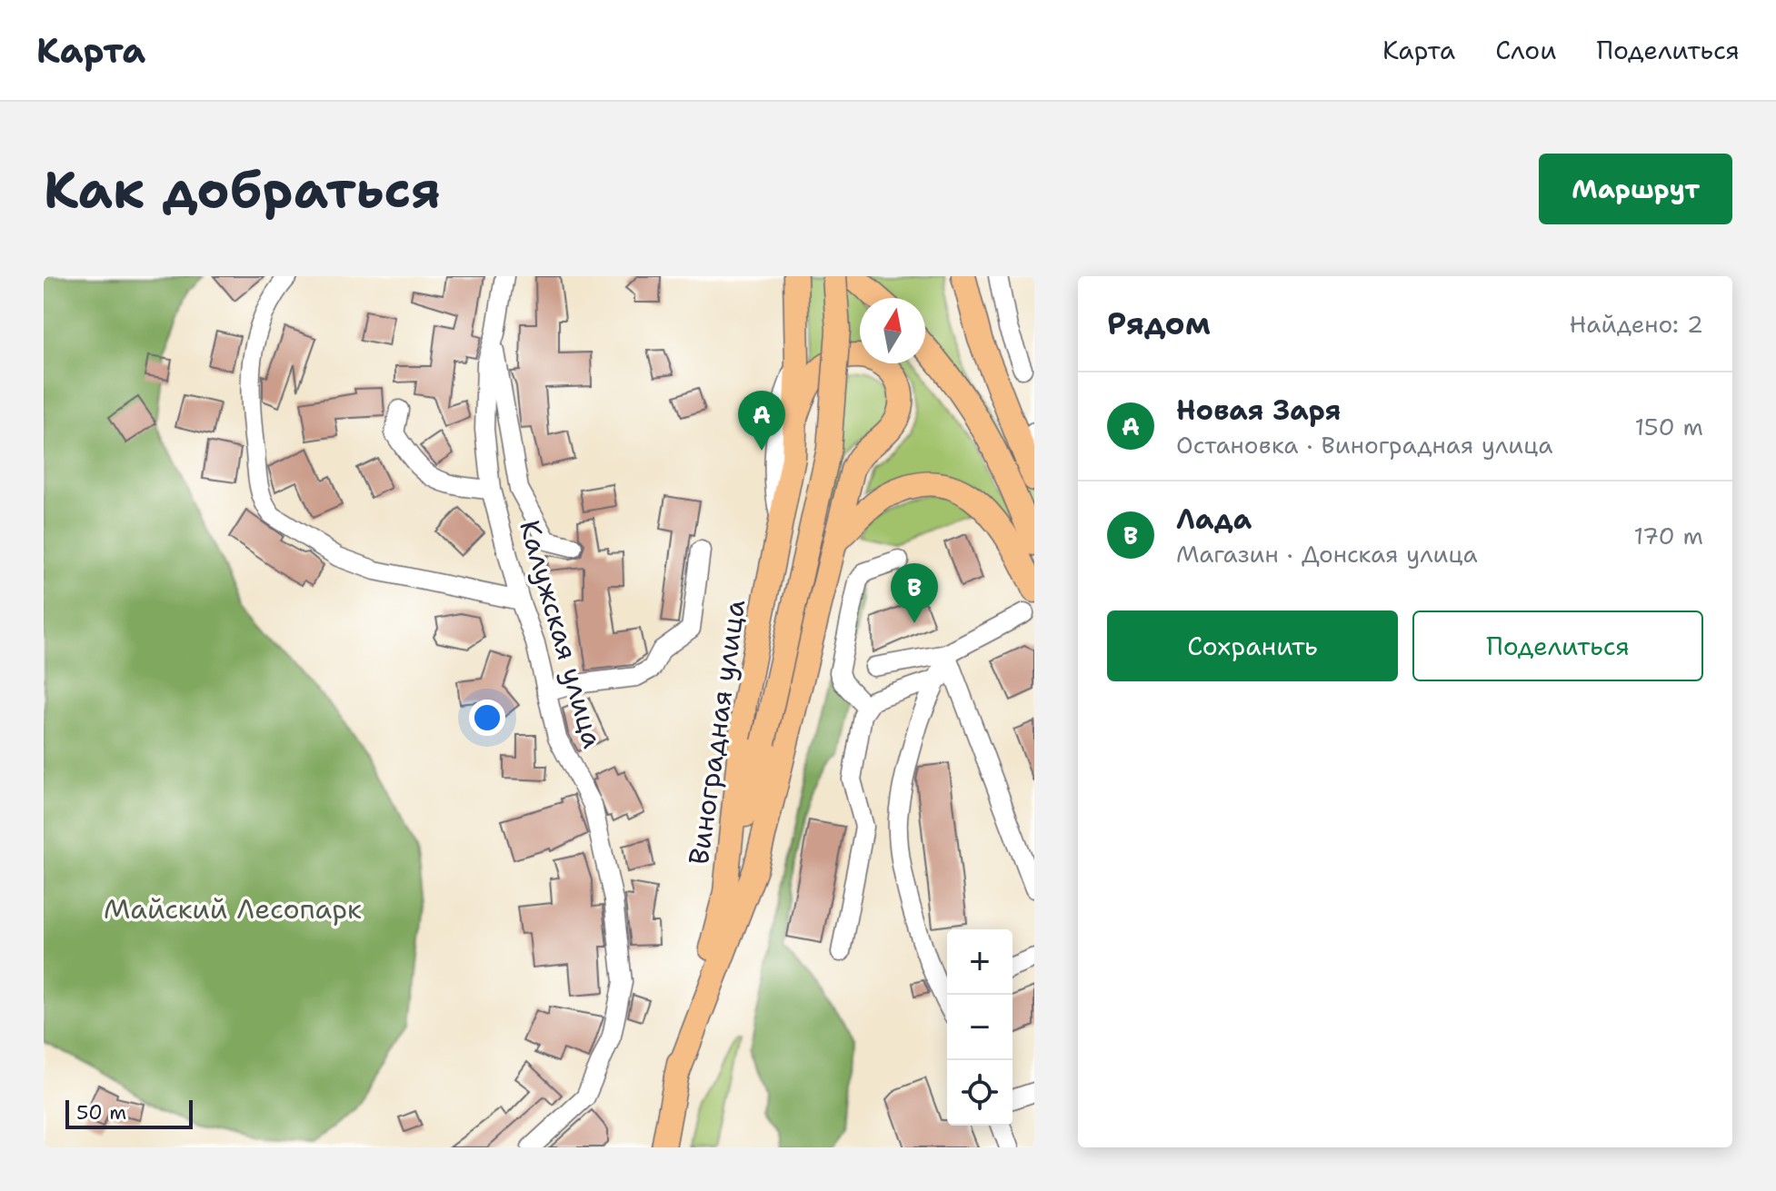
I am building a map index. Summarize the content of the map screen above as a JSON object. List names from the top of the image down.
{
  "streets": {
    "main road": ["Виноградная улица"],
    "street": ["Калужская улица"]
  },
  "parks": ["Майский Лесопарк"],
  "scale_bar": "50 m",
  "north": "top",
  "page": {
    "header": "Карта",
    "nav": ["Карта", "Слои", "Поделиться"],
    "buttons": [
      "Маршрут",
      ["Сохранить", "Поделиться"]
    ],
    "title": "Как добраться",
    "heading": ["Рядом", "Найдено: 2"],
    "list": [
      {
        "mark": "A",
        "name": "Новая Заря",
        "note": "Остановка · Виноградная улица",
        "value": "150 m"
      },
      {
        "mark": "B",
        "name": "Лада",
        "note": "Магазин · Донская улица",
        "value": "170 m"
      }
    ],
    "pins": ["A", "B"],
    "map_buttons": ["+", "−"],
    "scale": "50 m"
  }
}
